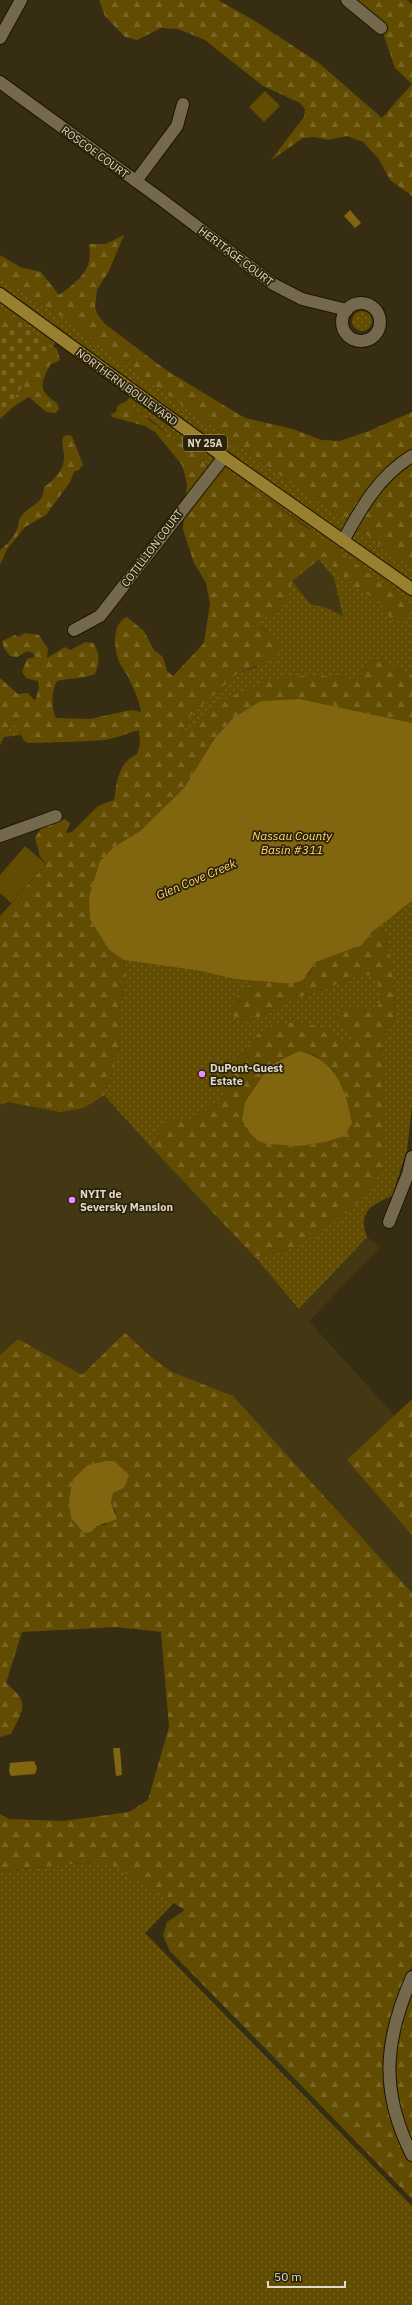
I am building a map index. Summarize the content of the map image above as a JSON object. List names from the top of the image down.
{
  "streets": {
    "main road": ["NORTHERN BOULEVARD", "NY 25A"],
    "street": ["ROSCOE COURT", "HERITAGE COURT", "COTILLION COURT"]
  },
  "crossings": [
    ["ROSCOE COURT", "HERITAGE COURT"],
    ["NORTHERN BOULEVARD", "COTILLION COURT"]
  ],
  "water": ["Nassau County Basin #311", "Glen Cove Creek"],
  "places": ["DuPont-Guest Estate", "NYIT de Seversky Mansion"],
  "scale_bar": "50 m"
}
